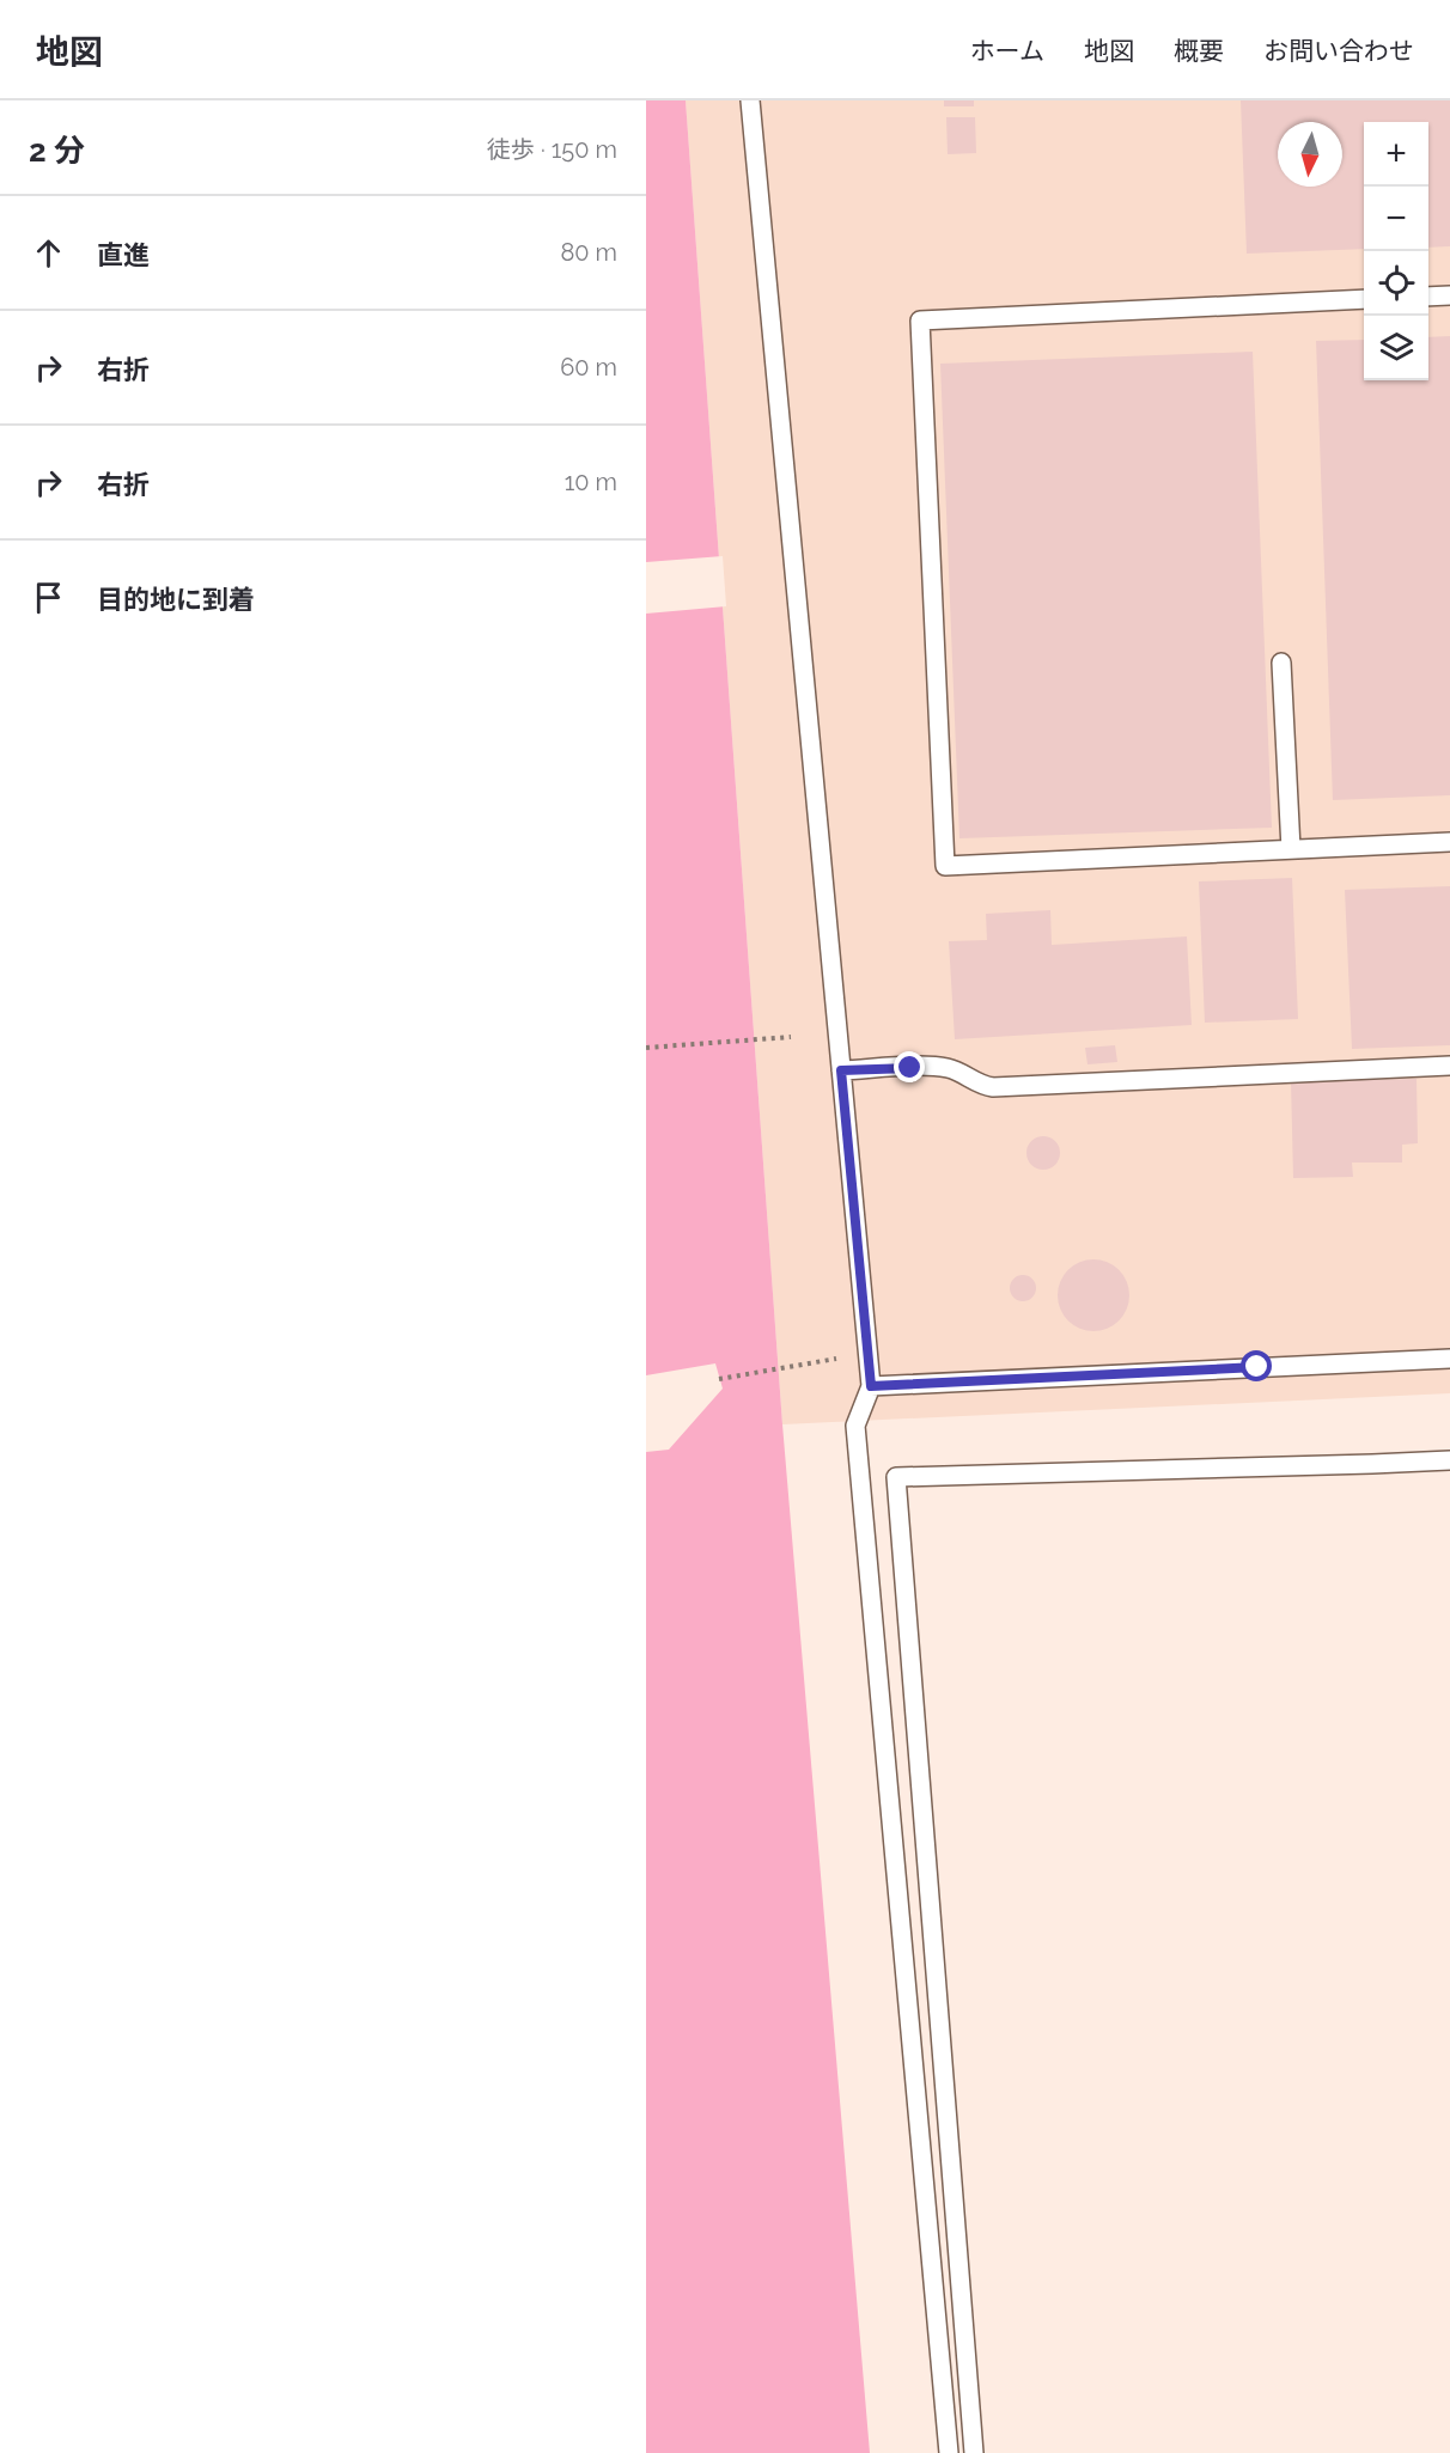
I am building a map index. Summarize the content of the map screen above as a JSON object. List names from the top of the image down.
{
  "north": "bottom",
  "page": {
    "header": "地図",
    "nav": [
      "ホーム",
      "地図",
      "概要",
      "お問い合わせ"
    ],
    "heading": ["2 分", "徒歩 · 150 m"],
    "map_buttons": ["+", "−"],
    "list": [
      ["直進", "80 m"],
      ["右折", "60 m"],
      ["右折", "10 m"],
      "目的地に到着"
    ]
  }
}
